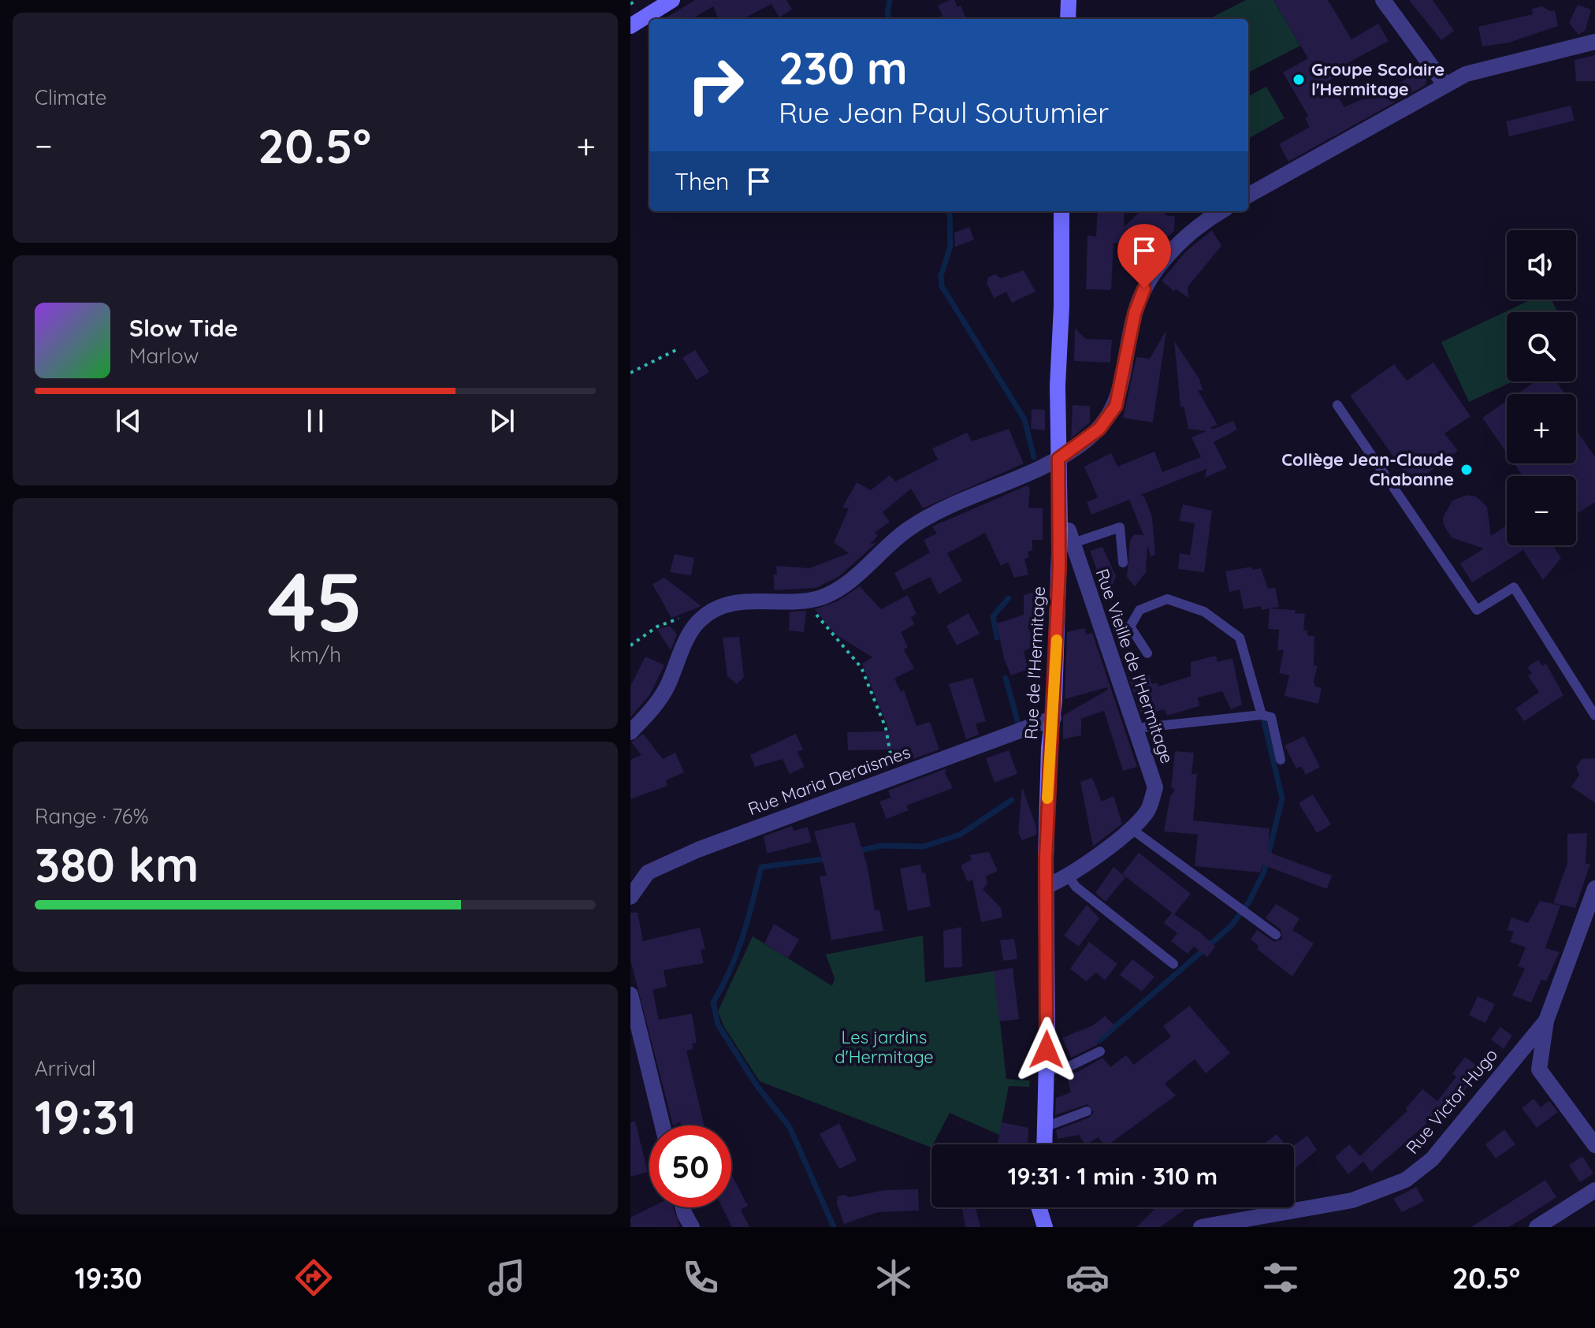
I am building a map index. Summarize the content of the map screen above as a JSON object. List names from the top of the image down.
{
  "streets": {
    "main road": ["Rue de l'Hermitage"],
    "street": ["Rue Vieille de l'Hermitage", "Rue Maria Deraismes", "Rue Victor Hugo"]
  },
  "crossings": [
    ["Rue de l'Hermitage", "Rue Vieille de l'Hermitage"],
    ["Rue de l'Hermitage", "Rue Maria Deraismes"]
  ],
  "parks": ["Les jardins d'Hermitage"],
  "places": ["Groupe Scolaire l'Hermitage", "Collège Jean-Claude Chabanne"],
  "page": {
    "tile": [
      "Climate",
      ["45", "km/h"],
      ["Range · 76%", "380 km"],
      ["Arrival", "19:31"]
    ],
    "turn": ["230 m", "Rue Jean Paul Soutumier"],
    "heat": ["−", "20.5°", "+"],
    "then": "Then",
    "map_buttons": ["+", "−"],
    "song": ["Slow Tide", "Marlow"],
    "limit": "50",
    "trip": "19:31 · 1 min · 310 m",
    "tabs": ["19:30", "20.5°"]
  }
}
